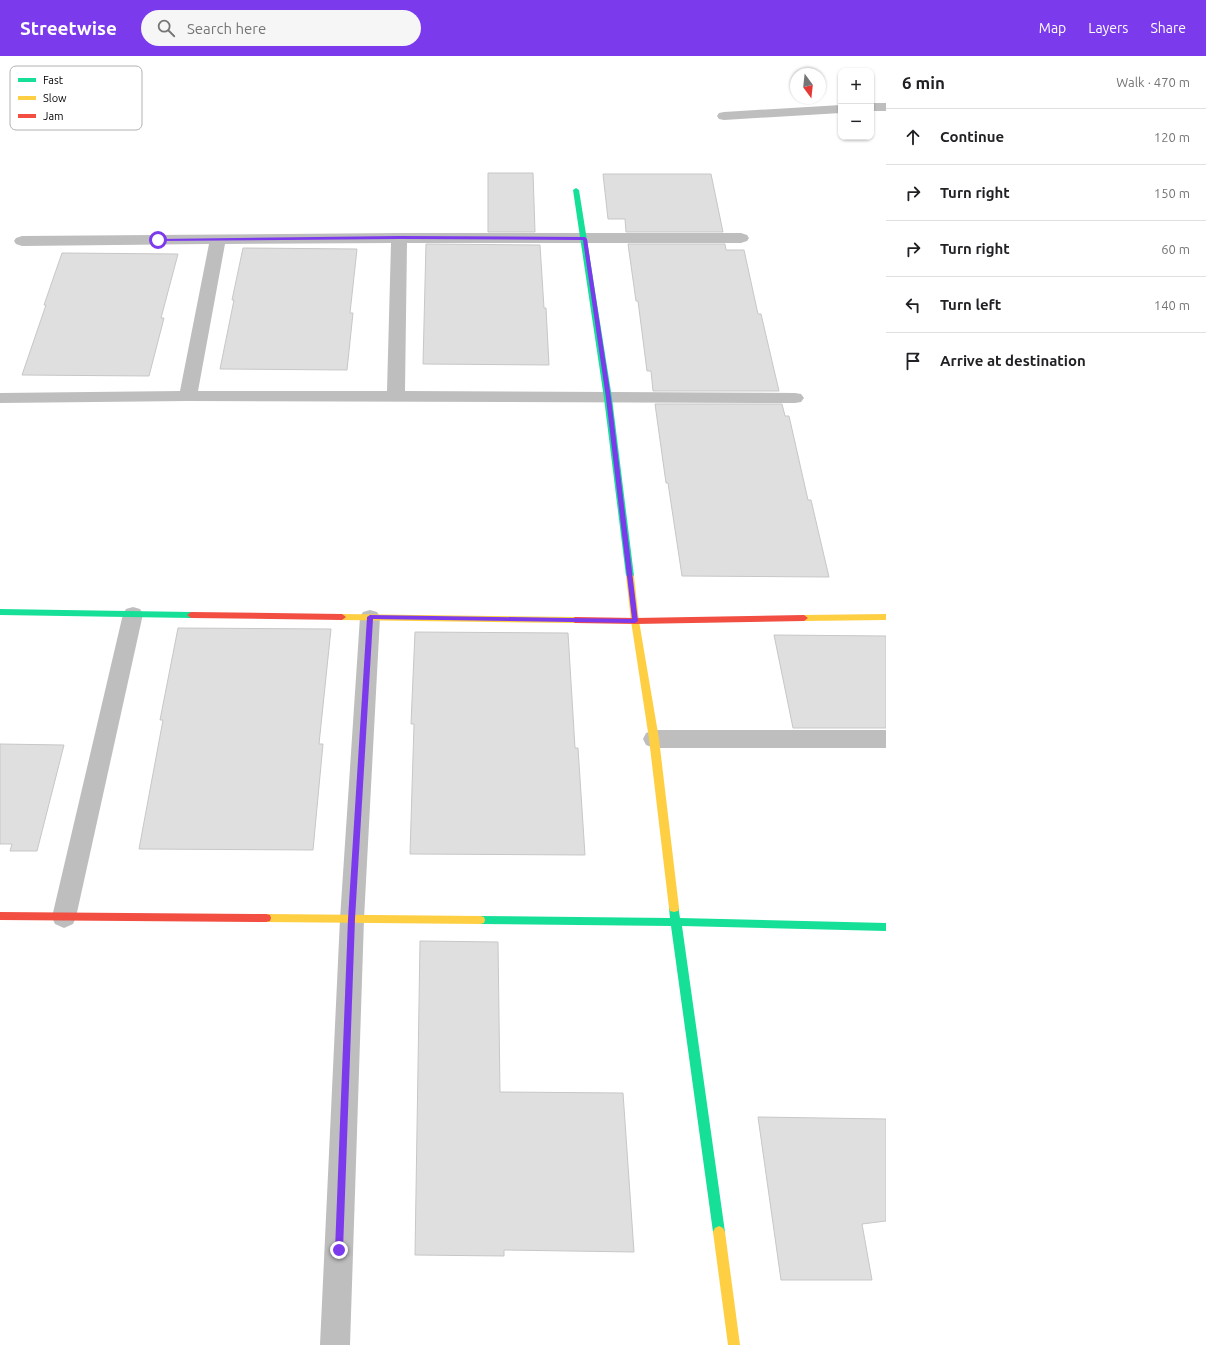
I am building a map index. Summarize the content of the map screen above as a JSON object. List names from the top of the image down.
{
  "legend": ["Fast", "Slow", "Jam"],
  "north": "bottom",
  "page": {
    "header": "Streetwise",
    "search": "Search here",
    "nav": ["Map", "Layers", "Share"],
    "heading": ["6 min", "Walk · 470 m"],
    "map_buttons": ["+", "−"],
    "list": [
      ["Continue", "120 m"],
      ["Turn right", "150 m"],
      ["Turn right", "60 m"],
      ["Turn left", "140 m"],
      "Arrive at destination"
    ]
  }
}
